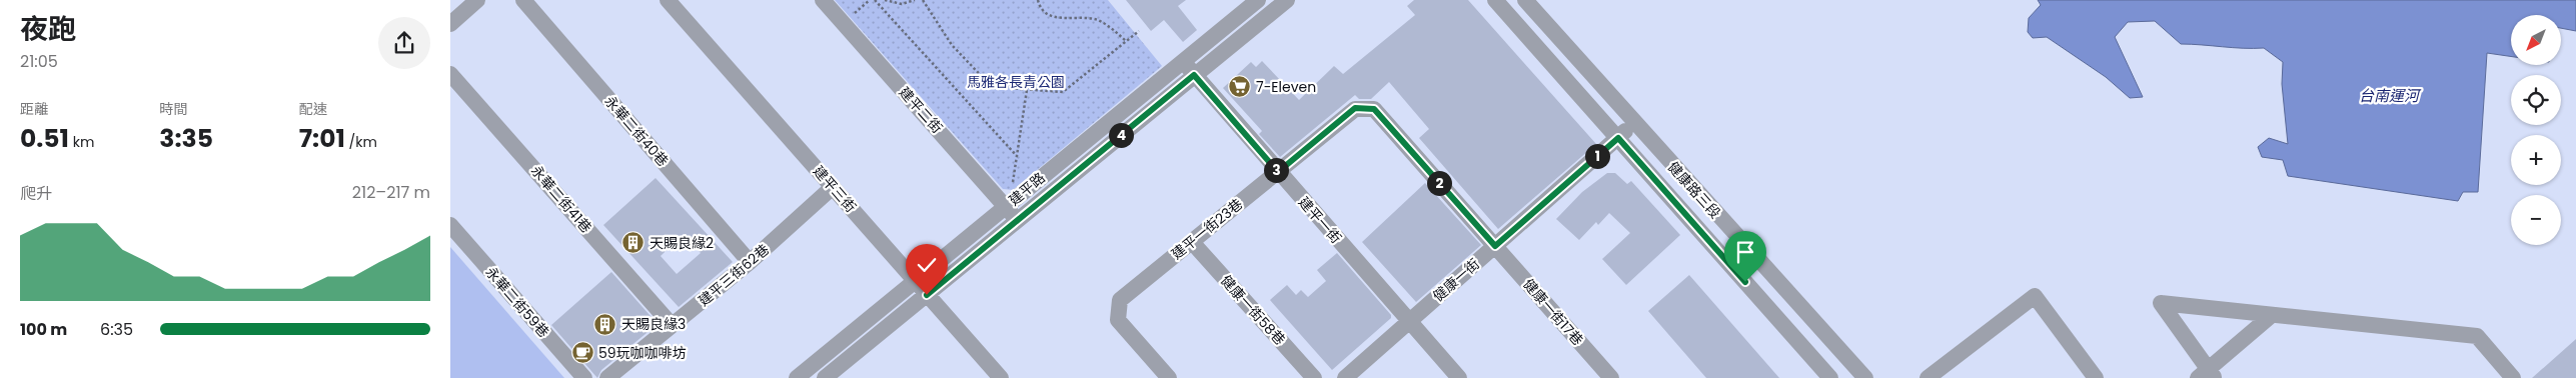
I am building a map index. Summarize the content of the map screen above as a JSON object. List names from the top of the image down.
{
  "streets": {
    "street": [
      "建平二街",
      "永華二街40巷",
      "建平三街",
      "建平路",
      "健康路三段",
      "永華二街41巷",
      "建平一街",
      "建平一街23巷",
      "建平三街62巷",
      "健康一街",
      "永華二街59巷",
      "健康一街58巷",
      "健康一街17巷"
    ]
  },
  "crossings": [
    ["建平二街", "建平路"],
    ["永華二街40巷", "建平三街62巷"],
    ["建平三街", "建平路"],
    ["建平三街", "建平三街62巷"],
    ["建平路", "建平一街"],
    ["健康路三段", "健康一街"],
    ["永華二街41巷", "建平三街62巷"],
    ["建平一街", "建平一街23巷"],
    ["建平一街", "健康一街"],
    ["建平一街23巷", "健康一街58巷"],
    ["建平一街23巷", "健康一街17巷"],
    ["健康一街", "健康一街17巷"]
  ],
  "water": ["台南運河"],
  "parks": ["馬雅各長青公園"],
  "places": {
    "supermarket": ["7-Eleven"],
    "building": ["天賜良緣2", "天賜良緣3"],
    "cafe": ["59玩咖咖啡坊"]
  },
  "north": "bottom left",
  "page": {
    "heading": ["夜跑", "21:05"],
    "map_buttons": ["+", "−"],
    "stats": [
      ["距離", "0.51 km"],
      ["時間", "3:35"],
      ["配速", "7:01 /km"]
    ],
    "pins": [
      "4",
      "1",
      "3",
      "2"
    ],
    "chart": ["爬升", "212–217 m"],
    "list": [
      {
        "name": "100 m",
        "note": "6:35"
      }
    ]
  }
}
